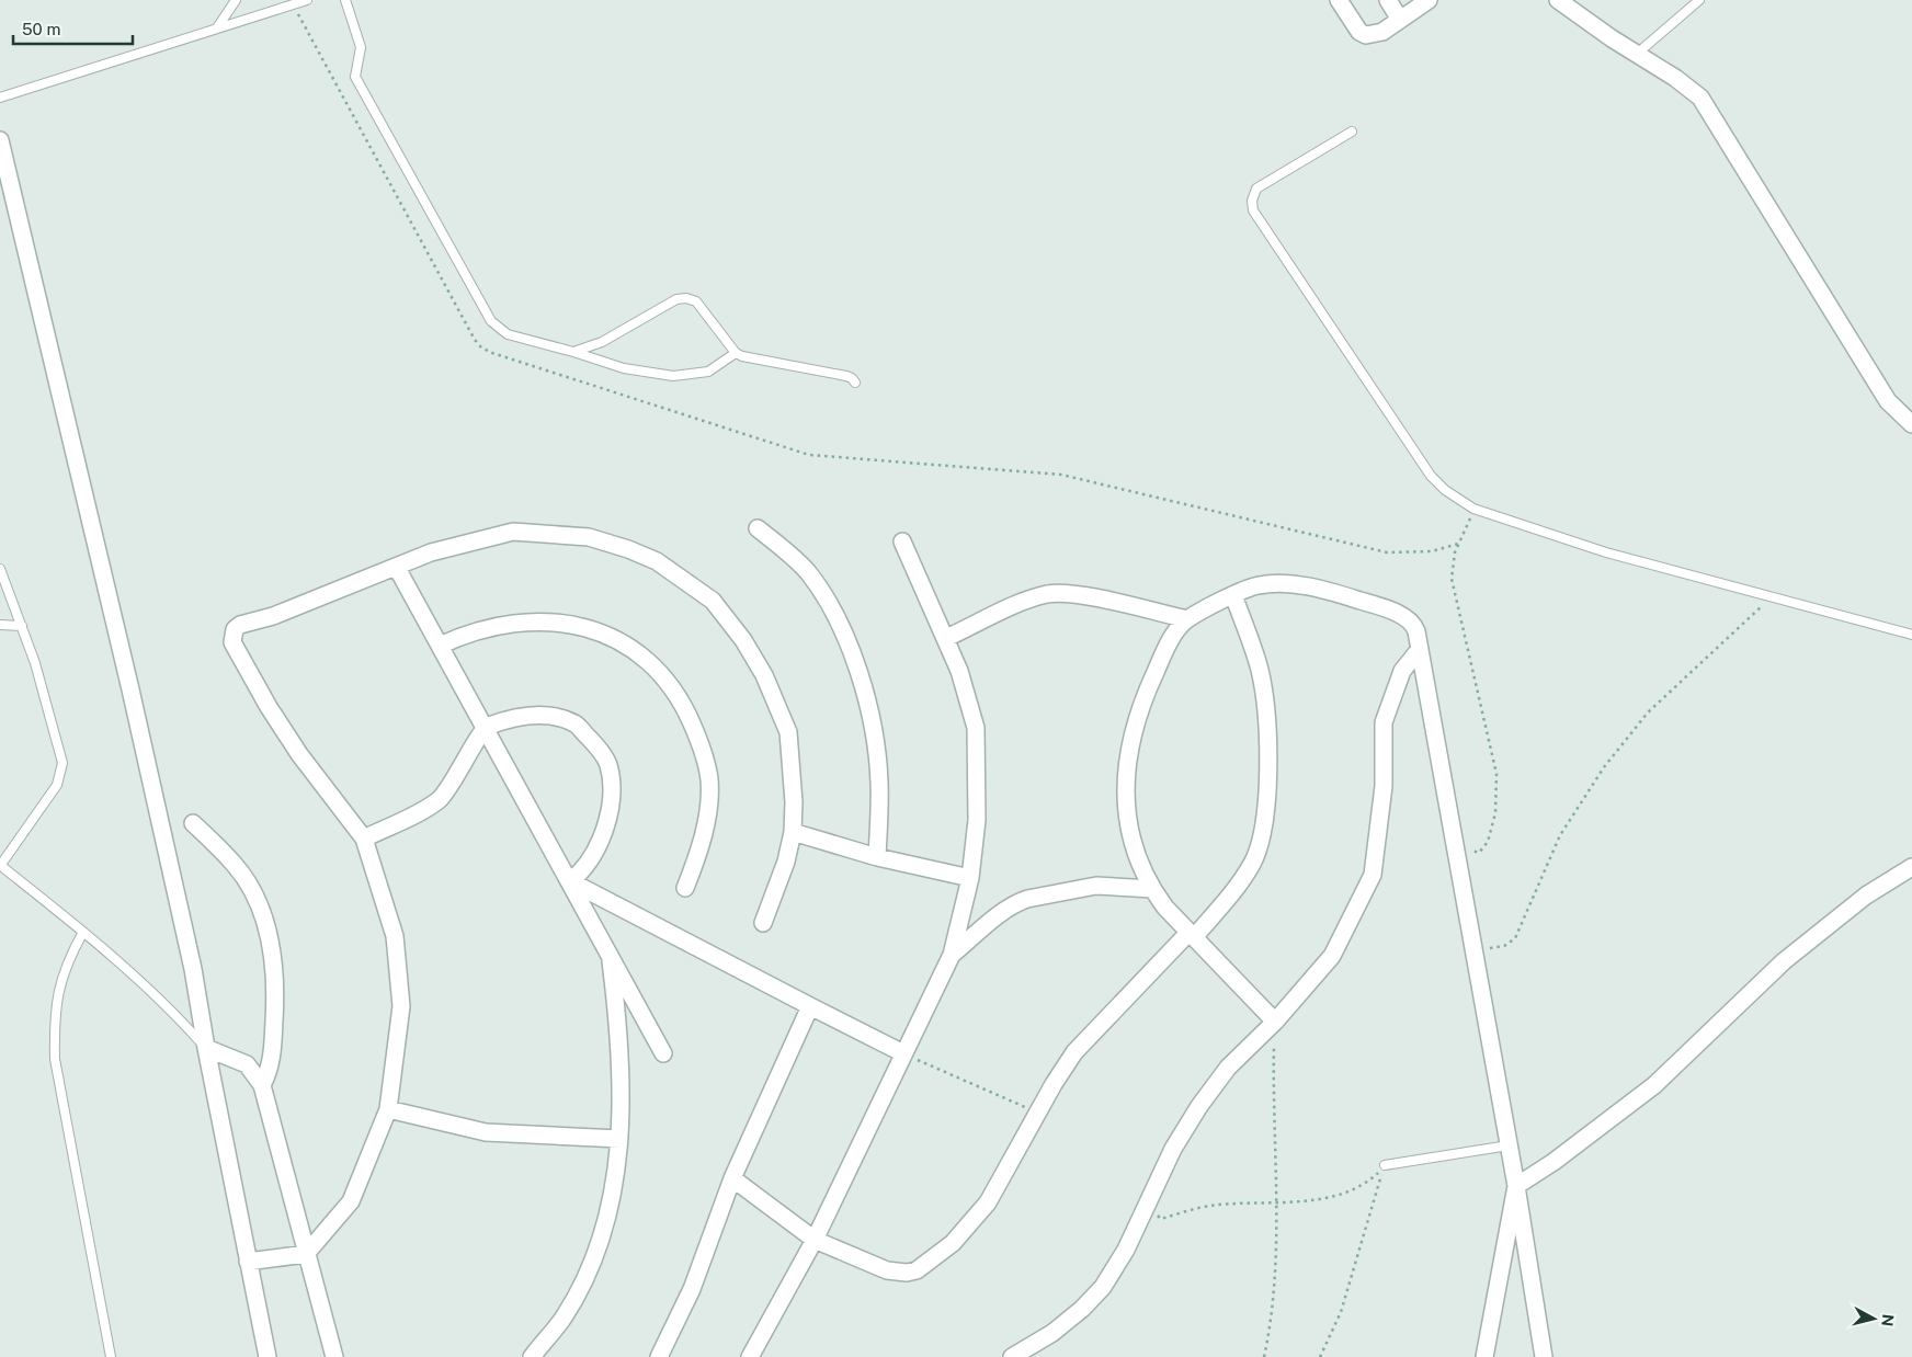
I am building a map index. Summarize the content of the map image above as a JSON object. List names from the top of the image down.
{
  "scale_bar": "50 m",
  "north": "right"
}
